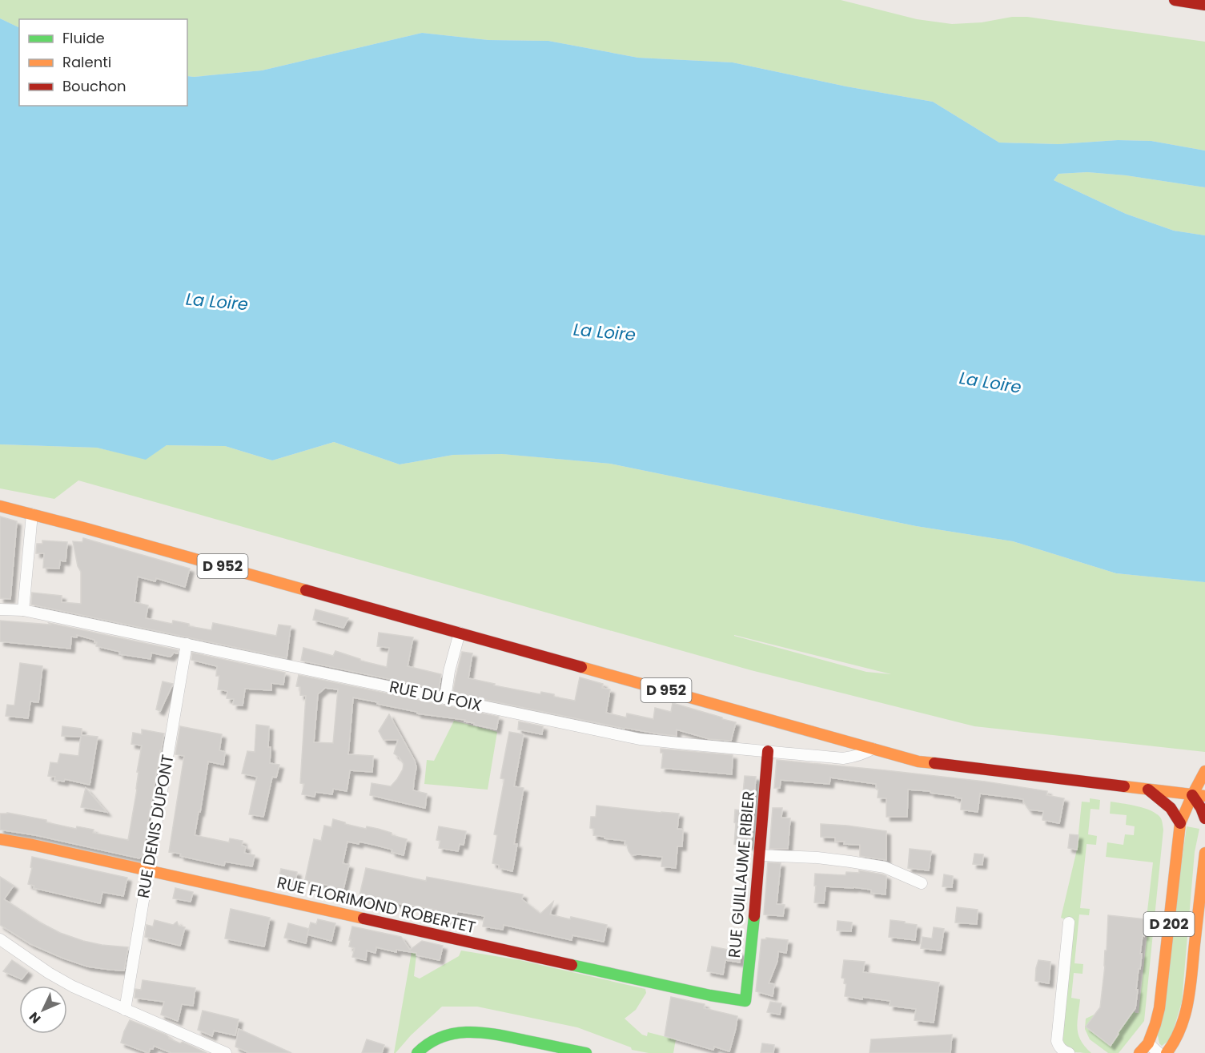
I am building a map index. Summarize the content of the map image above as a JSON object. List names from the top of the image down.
{
  "streets": {
    "main road": [
      "D 952",
      "RUE GUILLAUME RIBIER",
      "RUE FLORIMOND ROBERTET",
      "D 202"
    ],
    "street": ["RUE DU FOIX", "RUE DENIS DUPONT"]
  },
  "crossings": [
    ["D 952", "RUE DU FOIX"],
    ["D 952", "D 202"],
    ["RUE DU FOIX", "RUE DENIS DUPONT"],
    ["RUE DU FOIX", "RUE GUILLAUME RIBIER"],
    ["RUE DENIS DUPONT", "RUE FLORIMOND ROBERTET"],
    ["RUE GUILLAUME RIBIER", "RUE FLORIMOND ROBERTET"]
  ],
  "water": ["La Loire"],
  "legend": ["Fluide", "Ralenti", "Bouchon"],
  "north": "bottom left"
}
